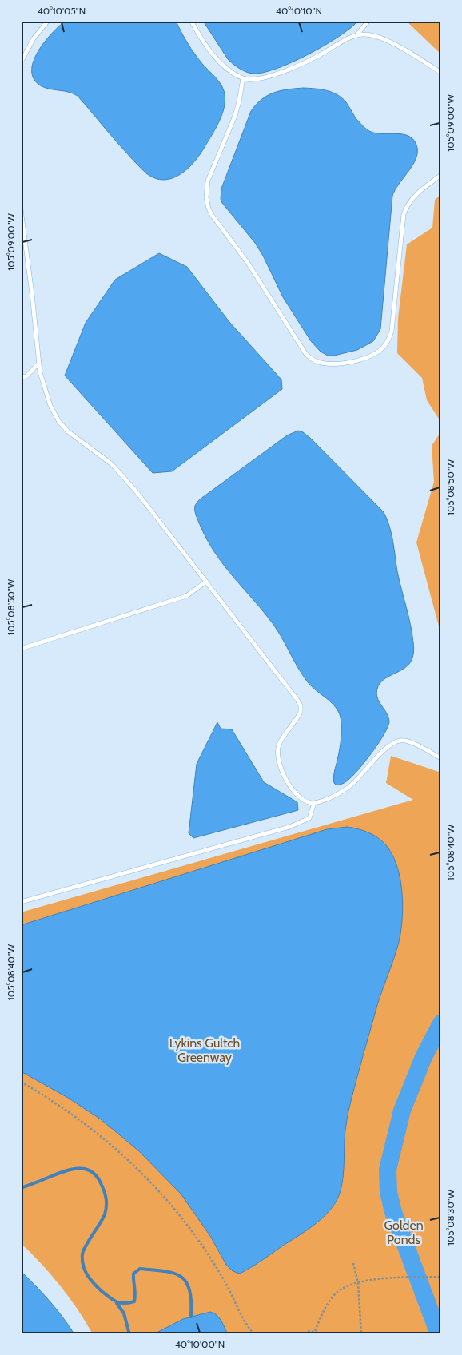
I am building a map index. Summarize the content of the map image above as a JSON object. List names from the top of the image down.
{
  "parks": ["Lykins Gultch Greenway", "Golden Ponds"],
  "coordinates": [
    "40°10'05\"N",
    "40°10'10\"N",
    "105°09'00\"W",
    "105°08'50\"W",
    "105°08'40\"W",
    "105°08'30\"W",
    "40°10'00\"N"
  ]
}
